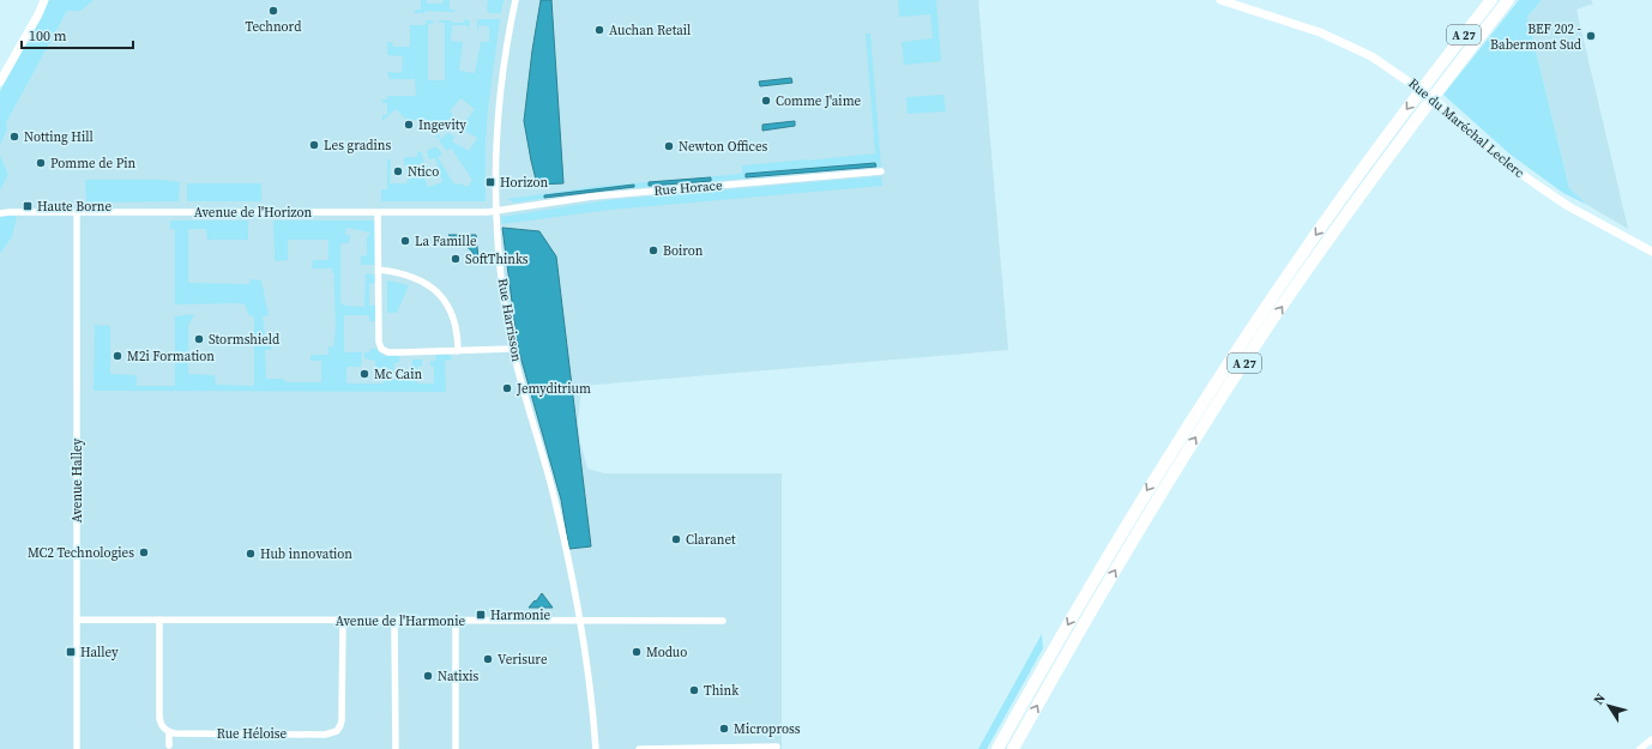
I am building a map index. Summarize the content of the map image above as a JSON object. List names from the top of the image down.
{
  "streets": {
    "highway": ["A 27"],
    "street": [
      "Rue du Maréchal Leclerc",
      "Rue Horace",
      "Avenue de l'Horizon",
      "Rue Harrisson",
      "Avenue Halley",
      "Avenue de l'Harmonie",
      "Rue Héloise"
    ]
  },
  "crossings": [
    ["Rue Horace", "Avenue de l'Horizon"],
    ["Rue Horace", "Rue Harrisson"],
    ["Avenue de l'Horizon", "Rue Harrisson"],
    ["Avenue de l'Horizon", "Avenue Halley"],
    ["Rue Harrisson", "Avenue de l'Harmonie"],
    ["Avenue Halley", "Avenue de l'Harmonie"],
    ["Avenue de l'Harmonie", "Rue Héloise"]
  ],
  "places": {
    "other": [
      "Technord",
      "Auchan Retail",
      "BEF 202 - Babermont Sud",
      "Comme J'aime",
      "Ingevity",
      "Notting Hill",
      "Les gradins",
      "Newton Offices",
      "Pomme de Pin",
      "Ntico",
      "La Famille",
      "Boiron",
      "SoftThinks",
      "Stormshield",
      "M2i Formation",
      "Mc Cain",
      "Jemyditrium",
      "Claranet",
      "MC2 Technologies",
      "Hub innovation",
      "Moduo",
      "Verisure",
      "Natixis",
      "Think",
      "Micropross"
    ],
    "transit": [
      "Horizon",
      "Haute Borne",
      "Harmonie",
      "Halley"
    ]
  },
  "scale_bar": "100 m",
  "north": "top left"
}
